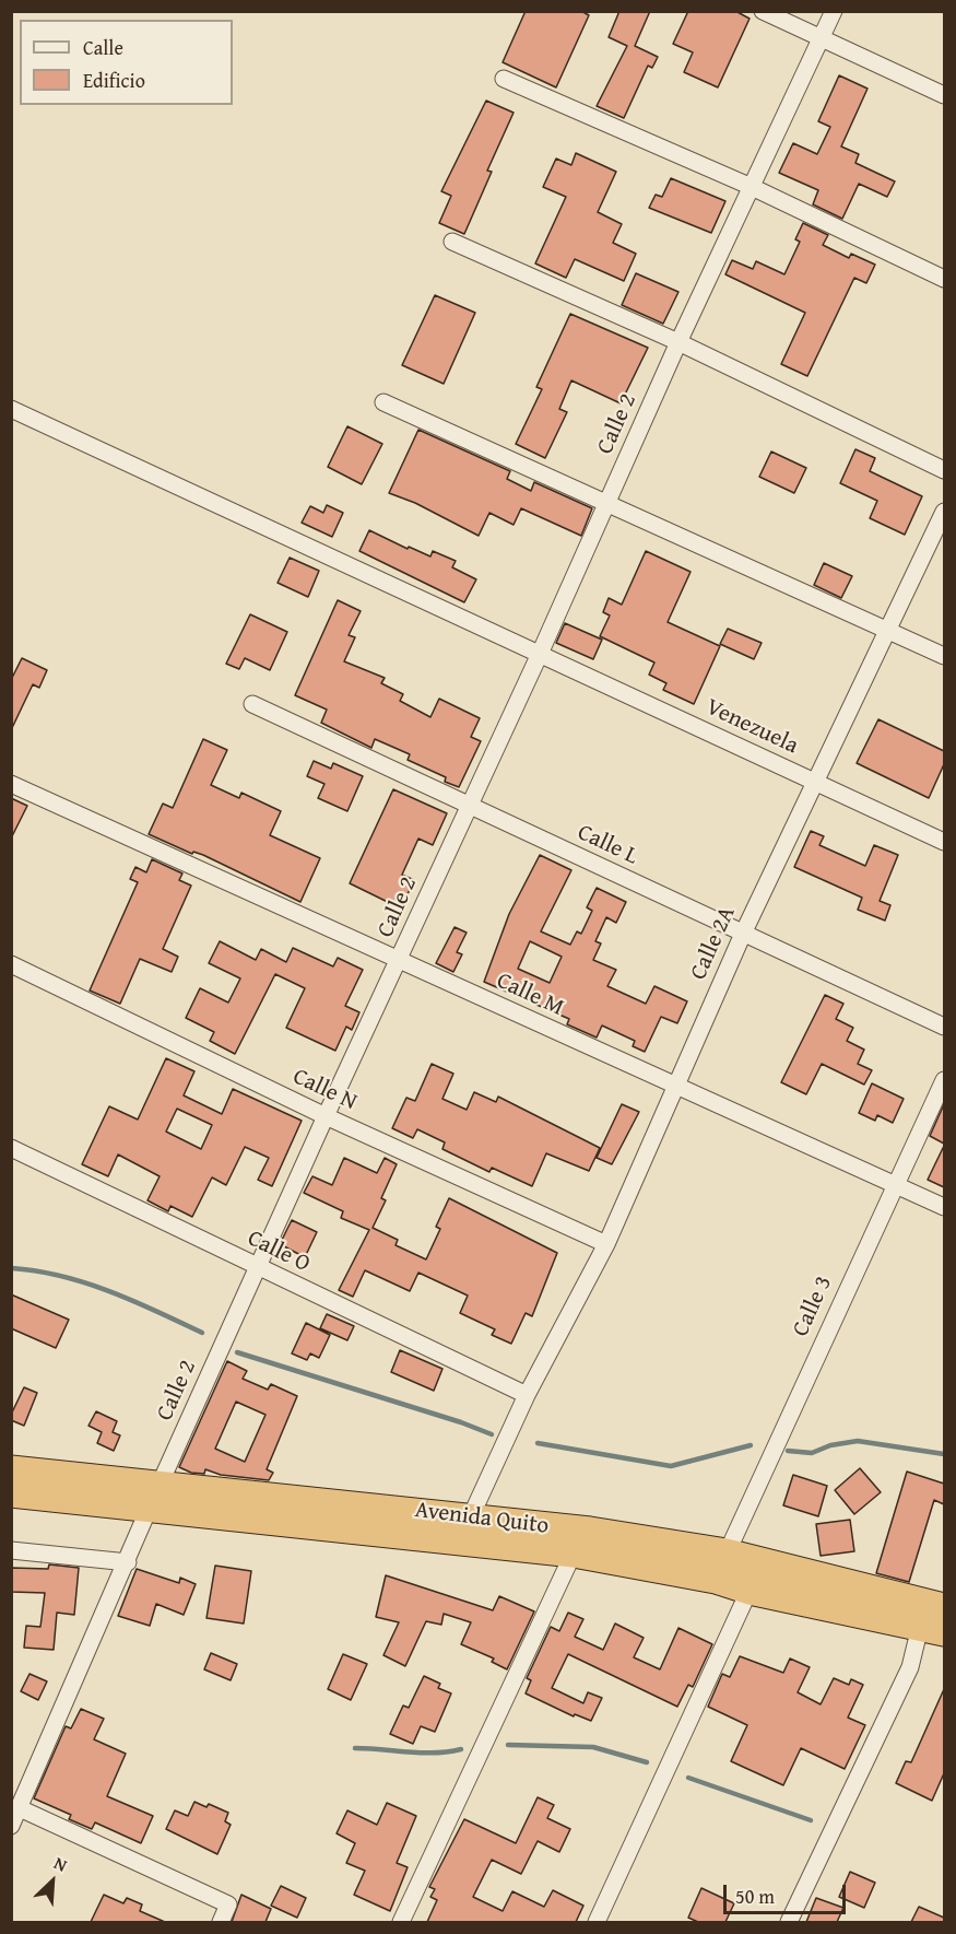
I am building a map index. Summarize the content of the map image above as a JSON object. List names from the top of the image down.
{
  "streets": {
    "highway": ["Avenida Quito"],
    "street": [
      "Calle 2",
      "Venezuela",
      "Calle L",
      "Calle 2A",
      "Calle M",
      "Calle N",
      "Calle O",
      "Calle 3"
    ]
  },
  "crossings": [
    ["Calle 2", "Venezuela"],
    ["Calle 2", "Calle L"],
    ["Calle 2", "Calle M"],
    ["Calle 2", "Calle N"],
    ["Calle 2", "Calle O"],
    ["Calle 2", "Avenida Quito"],
    ["Venezuela", "Calle 2A"],
    ["Calle L", "Calle 2A"],
    ["Calle 2A", "Calle M"],
    ["Calle 2A", "Calle N"],
    ["Calle 2A", "Calle O"],
    ["Calle 2A", "Avenida Quito"],
    ["Calle M", "Calle 3"],
    ["Calle 3", "Avenida Quito"]
  ],
  "legend": ["Calle", "Edificio"],
  "scale_bar": "50 m",
  "north": "top right"
}
